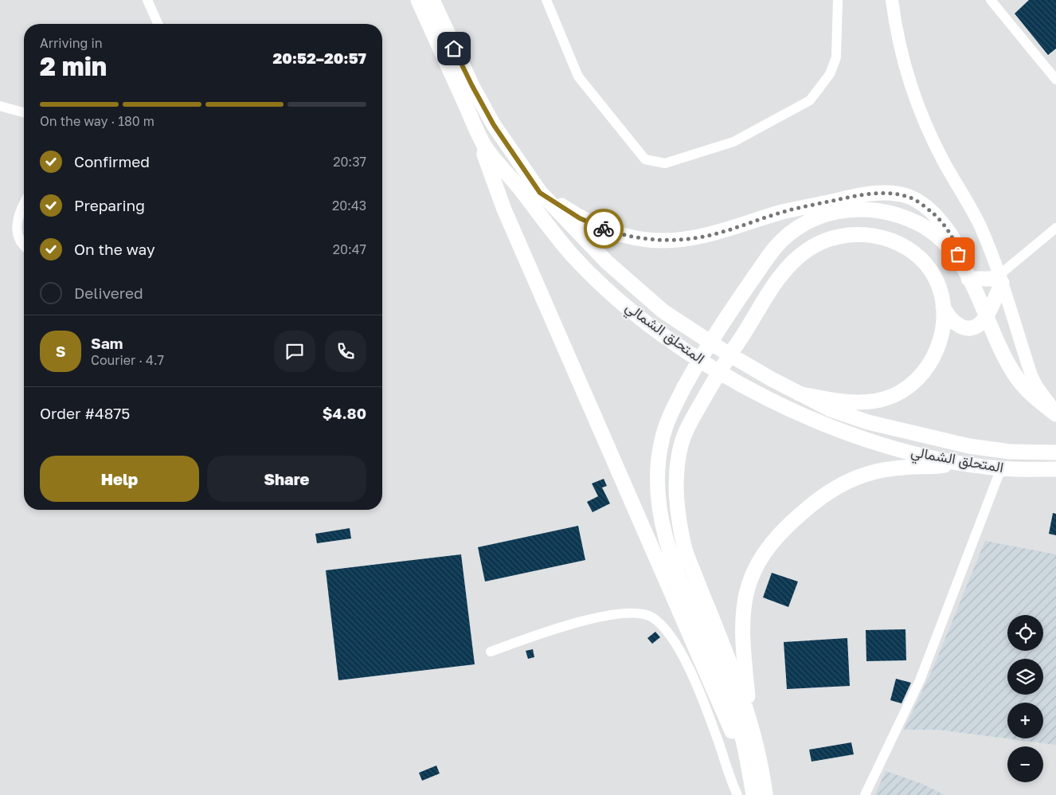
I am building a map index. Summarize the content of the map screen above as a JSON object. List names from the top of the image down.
{
  "streets": {
    "highway": ["المتحلق الشمالي"]
  },
  "page": {
    "heading": ["2 min", "Arriving in", "20:52–20:57"],
    "panel": [
      "Sam",
      "Courier · 4.7",
      "Order #4875",
      "$4.80"
    ],
    "bar": "On the way · 180 m",
    "list": [
      ["Confirmed", "20:37"],
      ["Preparing", "20:43"],
      ["On the way", "20:47"],
      "Delivered"
    ],
    "round": "S",
    "buttons": ["Help", "Share"],
    "map_buttons": ["+", "−"]
  }
}
